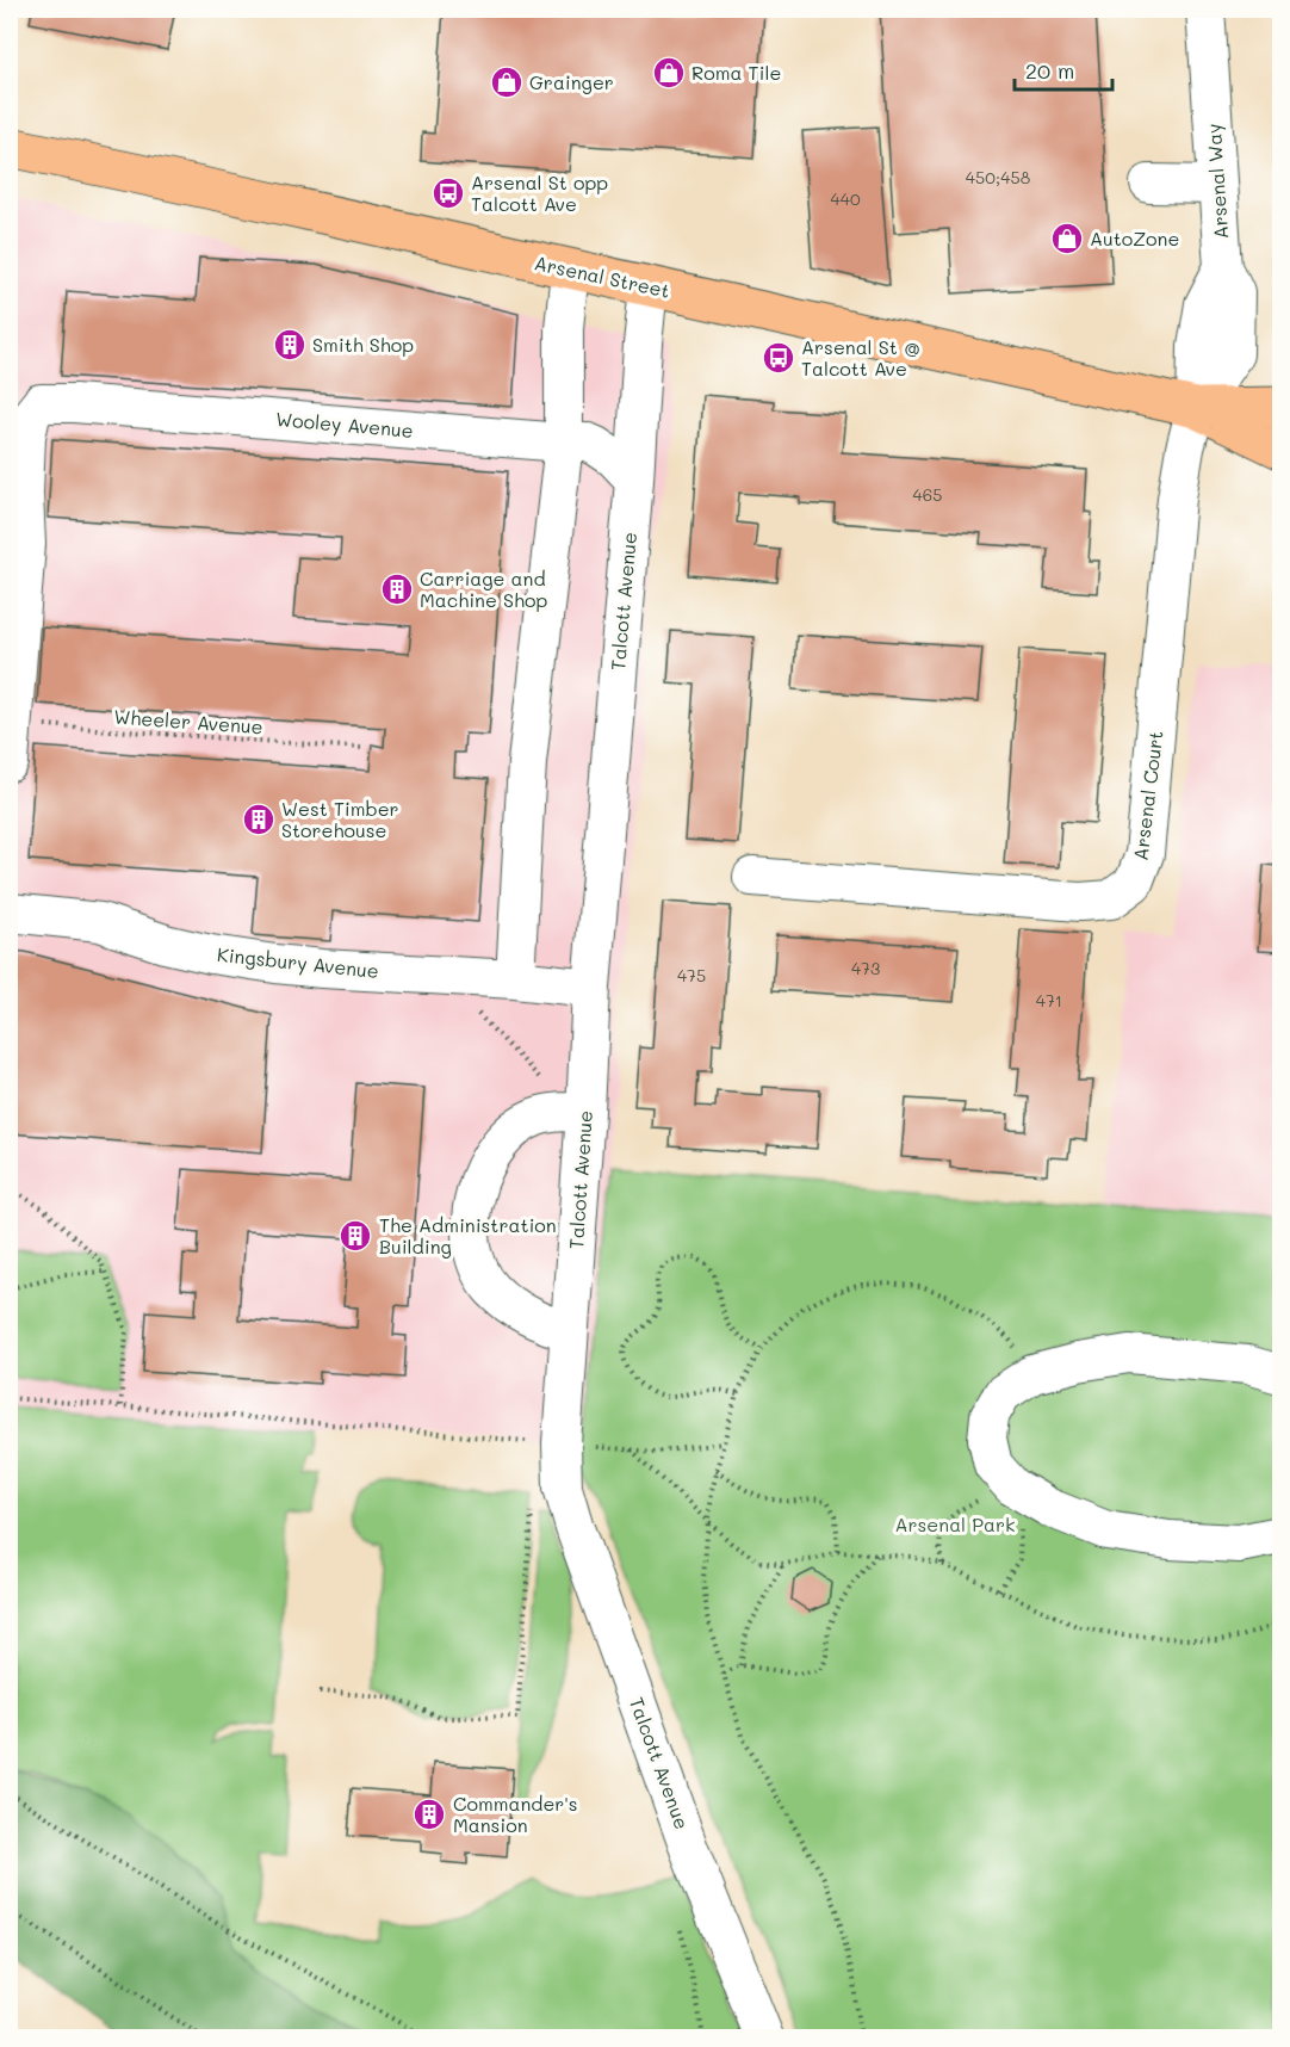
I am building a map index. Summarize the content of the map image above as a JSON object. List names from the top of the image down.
{
  "streets": {
    "main road": ["Arsenal Street"],
    "street": [
      "Arsenal Way",
      "Wooley Avenue",
      "Talcott Avenue",
      "Arsenal Court",
      "Kingsbury Avenue"
    ],
    "path": ["Wheeler Avenue"]
  },
  "crossings": [
    ["Arsenal Way", "Arsenal Street"],
    ["Arsenal Way", "Arsenal Court"],
    ["Arsenal Street", "Talcott Avenue"],
    ["Arsenal Street", "Arsenal Court"],
    ["Wooley Avenue", "Talcott Avenue"],
    ["Wooley Avenue", "Wheeler Avenue"],
    ["Talcott Avenue", "Kingsbury Avenue"]
  ],
  "parks": ["Arsenal Park"],
  "places": {
    "shop": ["Roma Tile", "Grainger", "AutoZone"],
    "bus stop": ["Arsenal St opp Talcott Ave", "Arsenal St @ Talcott Ave"],
    "building": [
      "Smith Shop",
      "Carriage and Machine Shop",
      "West Timber Storehouse",
      "The Administration Building",
      "Commander's Mansion"
    ]
  },
  "house_numbers": [
    "450;458",
    "440",
    "465",
    "473",
    "475",
    "471"
  ],
  "scale_bar": "20 m"
}
